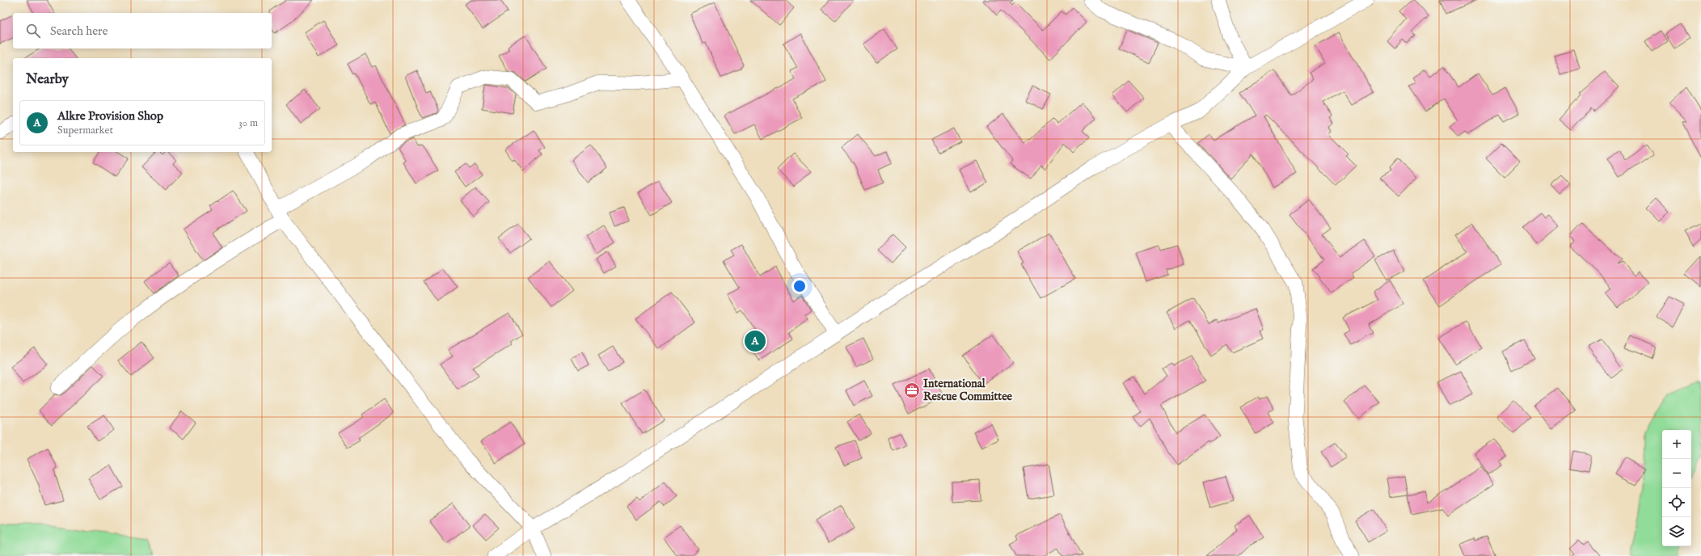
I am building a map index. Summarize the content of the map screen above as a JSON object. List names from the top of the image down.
{
  "places": {
    "office": ["International Rescue Committee"]
  },
  "page": {
    "search": "Search here",
    "heading": "Nearby",
    "list": [
      {
        "mark": "A",
        "name": "Alkre Provision Shop",
        "note": "Supermarket",
        "value": "30 m"
      }
    ],
    "pins": "A",
    "map_buttons": ["+", "−"]
  }
}
